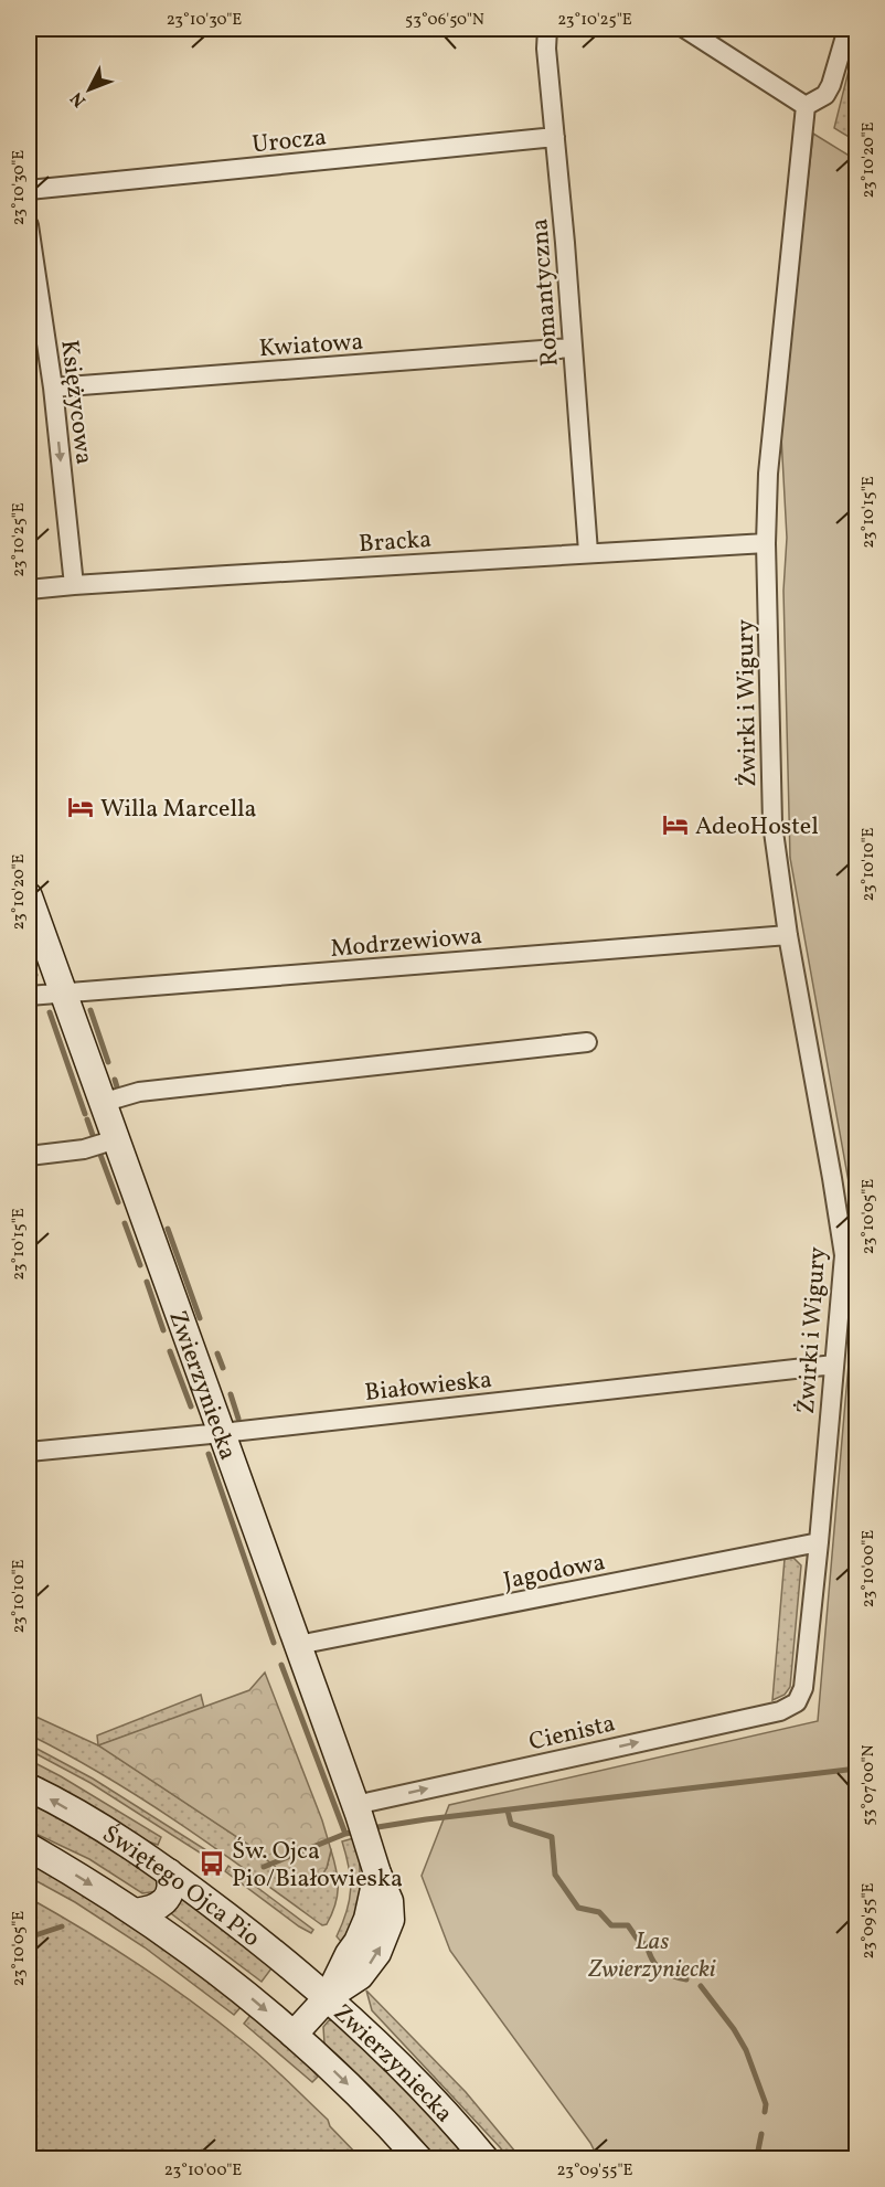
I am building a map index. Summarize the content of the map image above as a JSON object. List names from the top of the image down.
{
  "streets": {
    "street": [
      "Urocza",
      "Romantyczna",
      "Kwiatowa",
      "Księżycowa",
      "Bracka",
      "Żwirki i Wigury",
      "Modrzewiowa",
      "Zwierzyniecka",
      "Białowieska",
      "Jagodowa",
      "Cienista",
      "Świętego Ojca Pio"
    ]
  },
  "crossings": [
    ["Urocza", "Romantyczna"],
    ["Romantyczna", "Kwiatowa"],
    ["Romantyczna", "Bracka"],
    ["Kwiatowa", "Księżycowa"],
    ["Księżycowa", "Bracka"],
    ["Bracka", "Żwirki i Wigury"],
    ["Żwirki i Wigury", "Modrzewiowa"],
    ["Żwirki i Wigury", "Białowieska"],
    ["Żwirki i Wigury", "Jagodowa"],
    ["Żwirki i Wigury", "Cienista"],
    ["Modrzewiowa", "Zwierzyniecka"],
    ["Zwierzyniecka", "Białowieska"],
    ["Zwierzyniecka", "Jagodowa"],
    ["Zwierzyniecka", "Cienista"],
    ["Zwierzyniecka", "Świętego Ojca Pio"]
  ],
  "one_way": ["Księżycowa", "Cienista"],
  "parks": ["Las Zwierzyniecki"],
  "places": {
    "hotel": ["Willa Marcella", "AdeoHostel"],
    "bus stop": ["Św. Ojca Pio/Białowieska"]
  },
  "north": "bottom left",
  "coordinates": [
    "23°10'30\"E",
    "53°06'50\"N",
    "23°10'25\"E",
    "23°10'20\"E",
    "23°10'15\"E",
    "23°10'10\"E",
    "23°10'05\"E",
    "23°10'00\"E",
    "53°07'00\"N",
    "23°09'55\"E"
  ]
}
